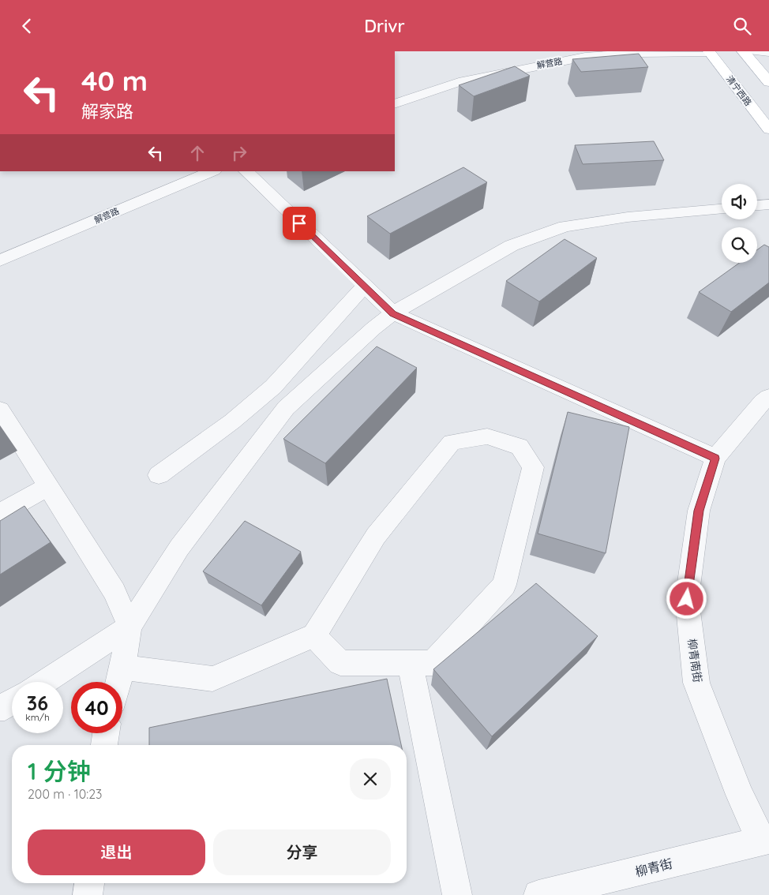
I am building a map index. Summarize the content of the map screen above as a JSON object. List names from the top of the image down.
{
  "streets": {
    "main road": ["清宁西路"],
    "street": ["解营路", "柳青南街", "柳青街"]
  },
  "crossings": [
    ["解营路", "清宁西路"],
    ["柳青南街", "柳青街"]
  ],
  "page": {
    "header": "Drivr",
    "turn": ["40 m", "解家路"],
    "speed": "36 km/h",
    "limit": "40",
    "heading": ["1 分钟", "200 m · 10:23"],
    "buttons": ["退出", "分享"]
  }
}
